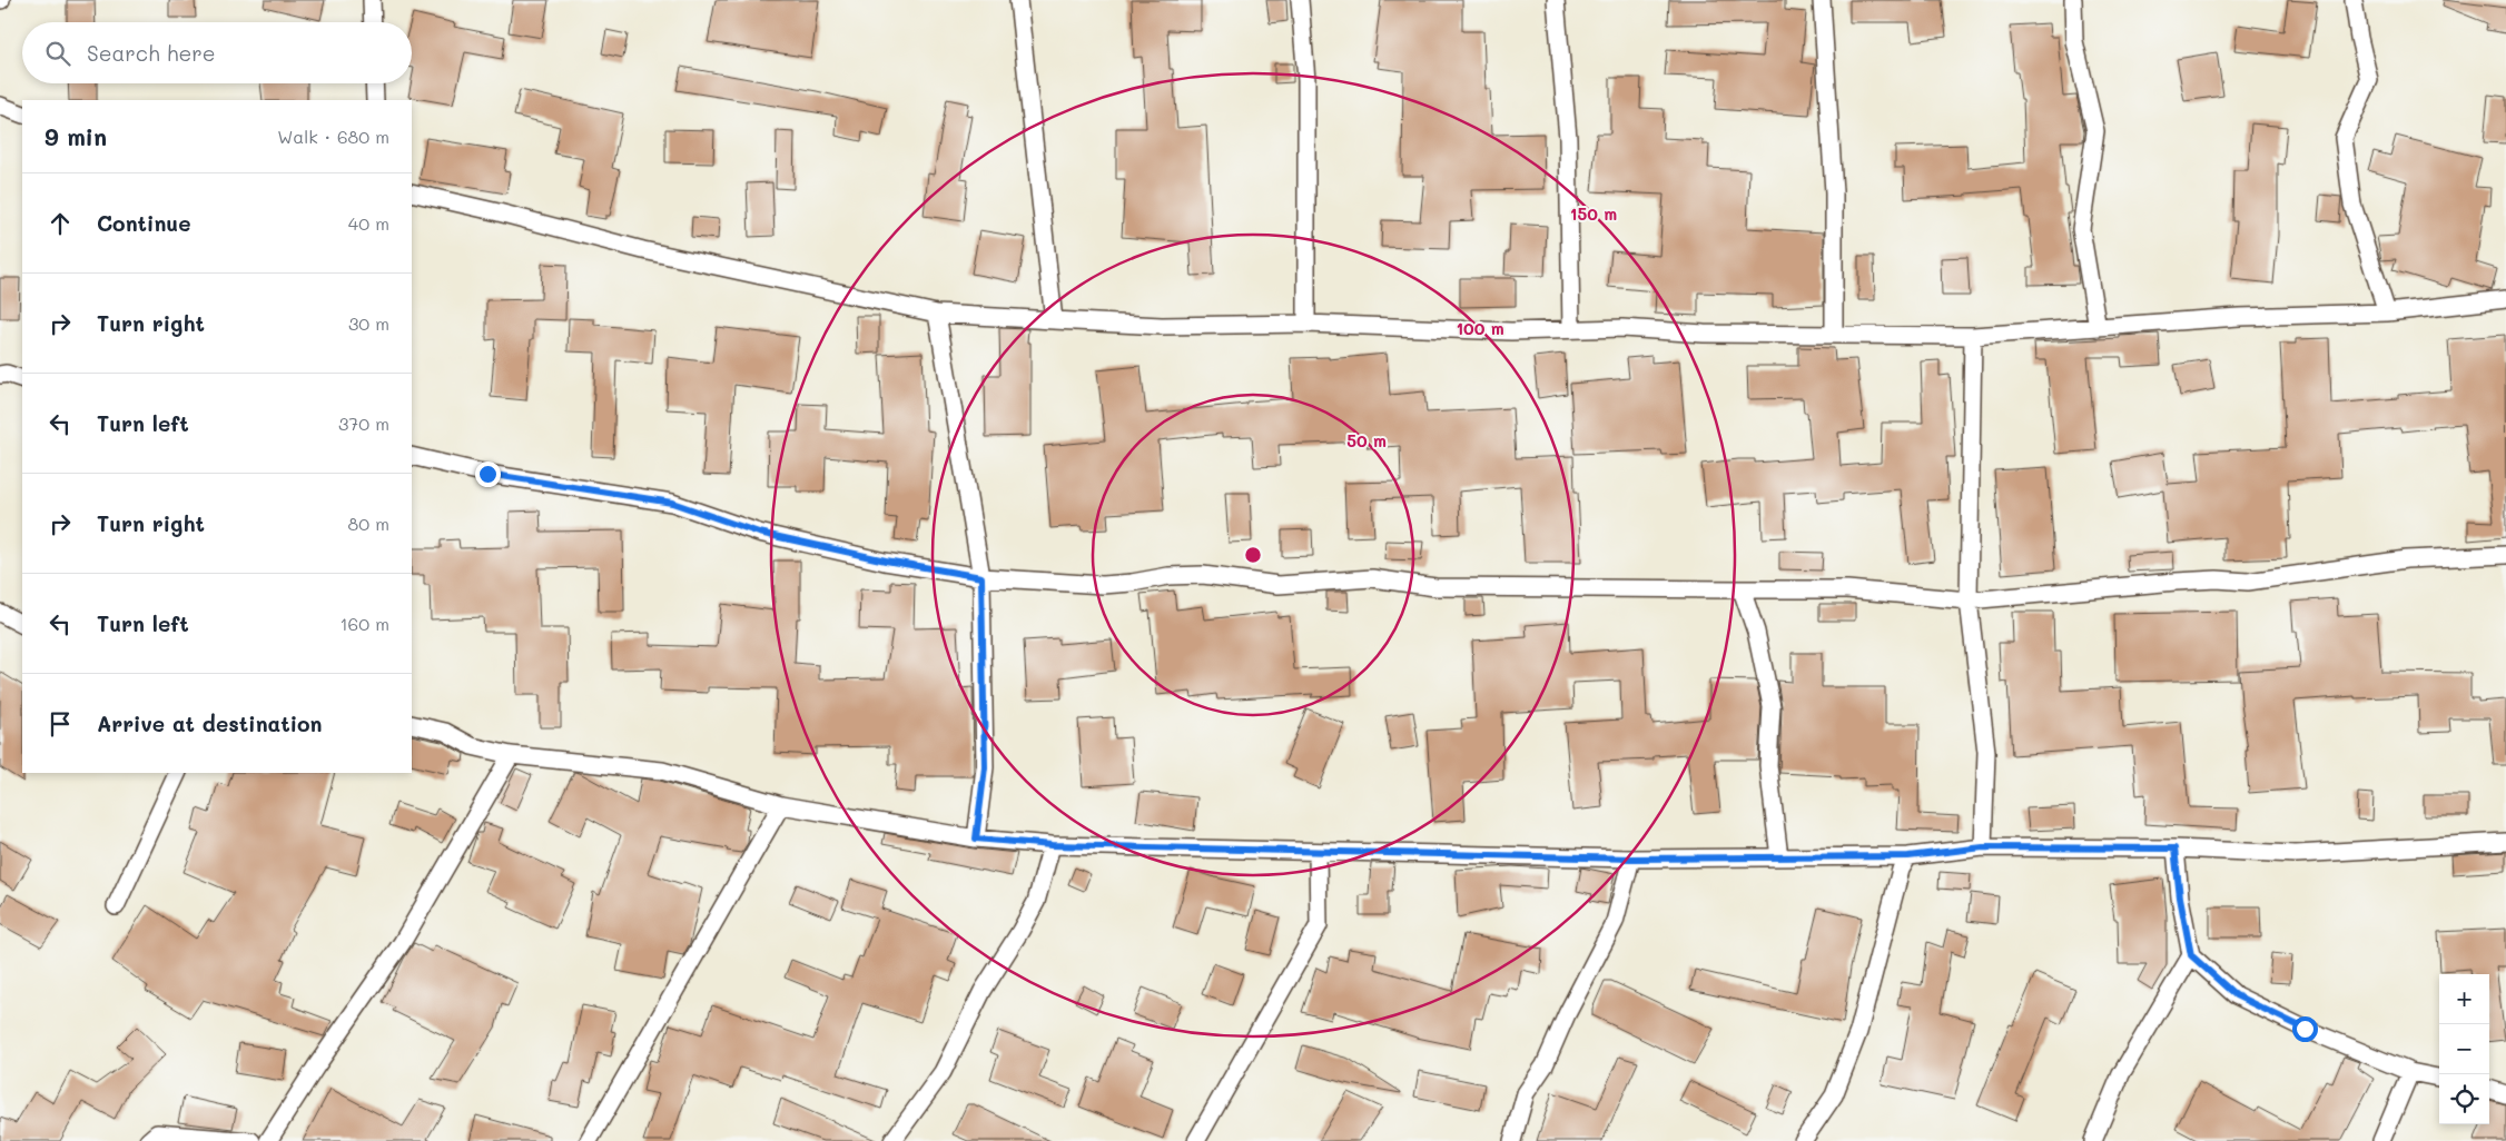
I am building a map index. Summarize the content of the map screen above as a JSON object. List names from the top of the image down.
{
  "page": {
    "search": "Search here",
    "heading": ["9 min", "Walk · 680 m"],
    "list": [
      ["Continue", "40 m"],
      ["Turn right", "30 m"],
      ["Turn left", "370 m"],
      ["Turn right", "80 m"],
      ["Turn left", "160 m"],
      "Arrive at destination"
    ],
    "map_buttons": ["+", "−"]
  },
  "rings": ["150 m", "100 m", "50 m"]
}
